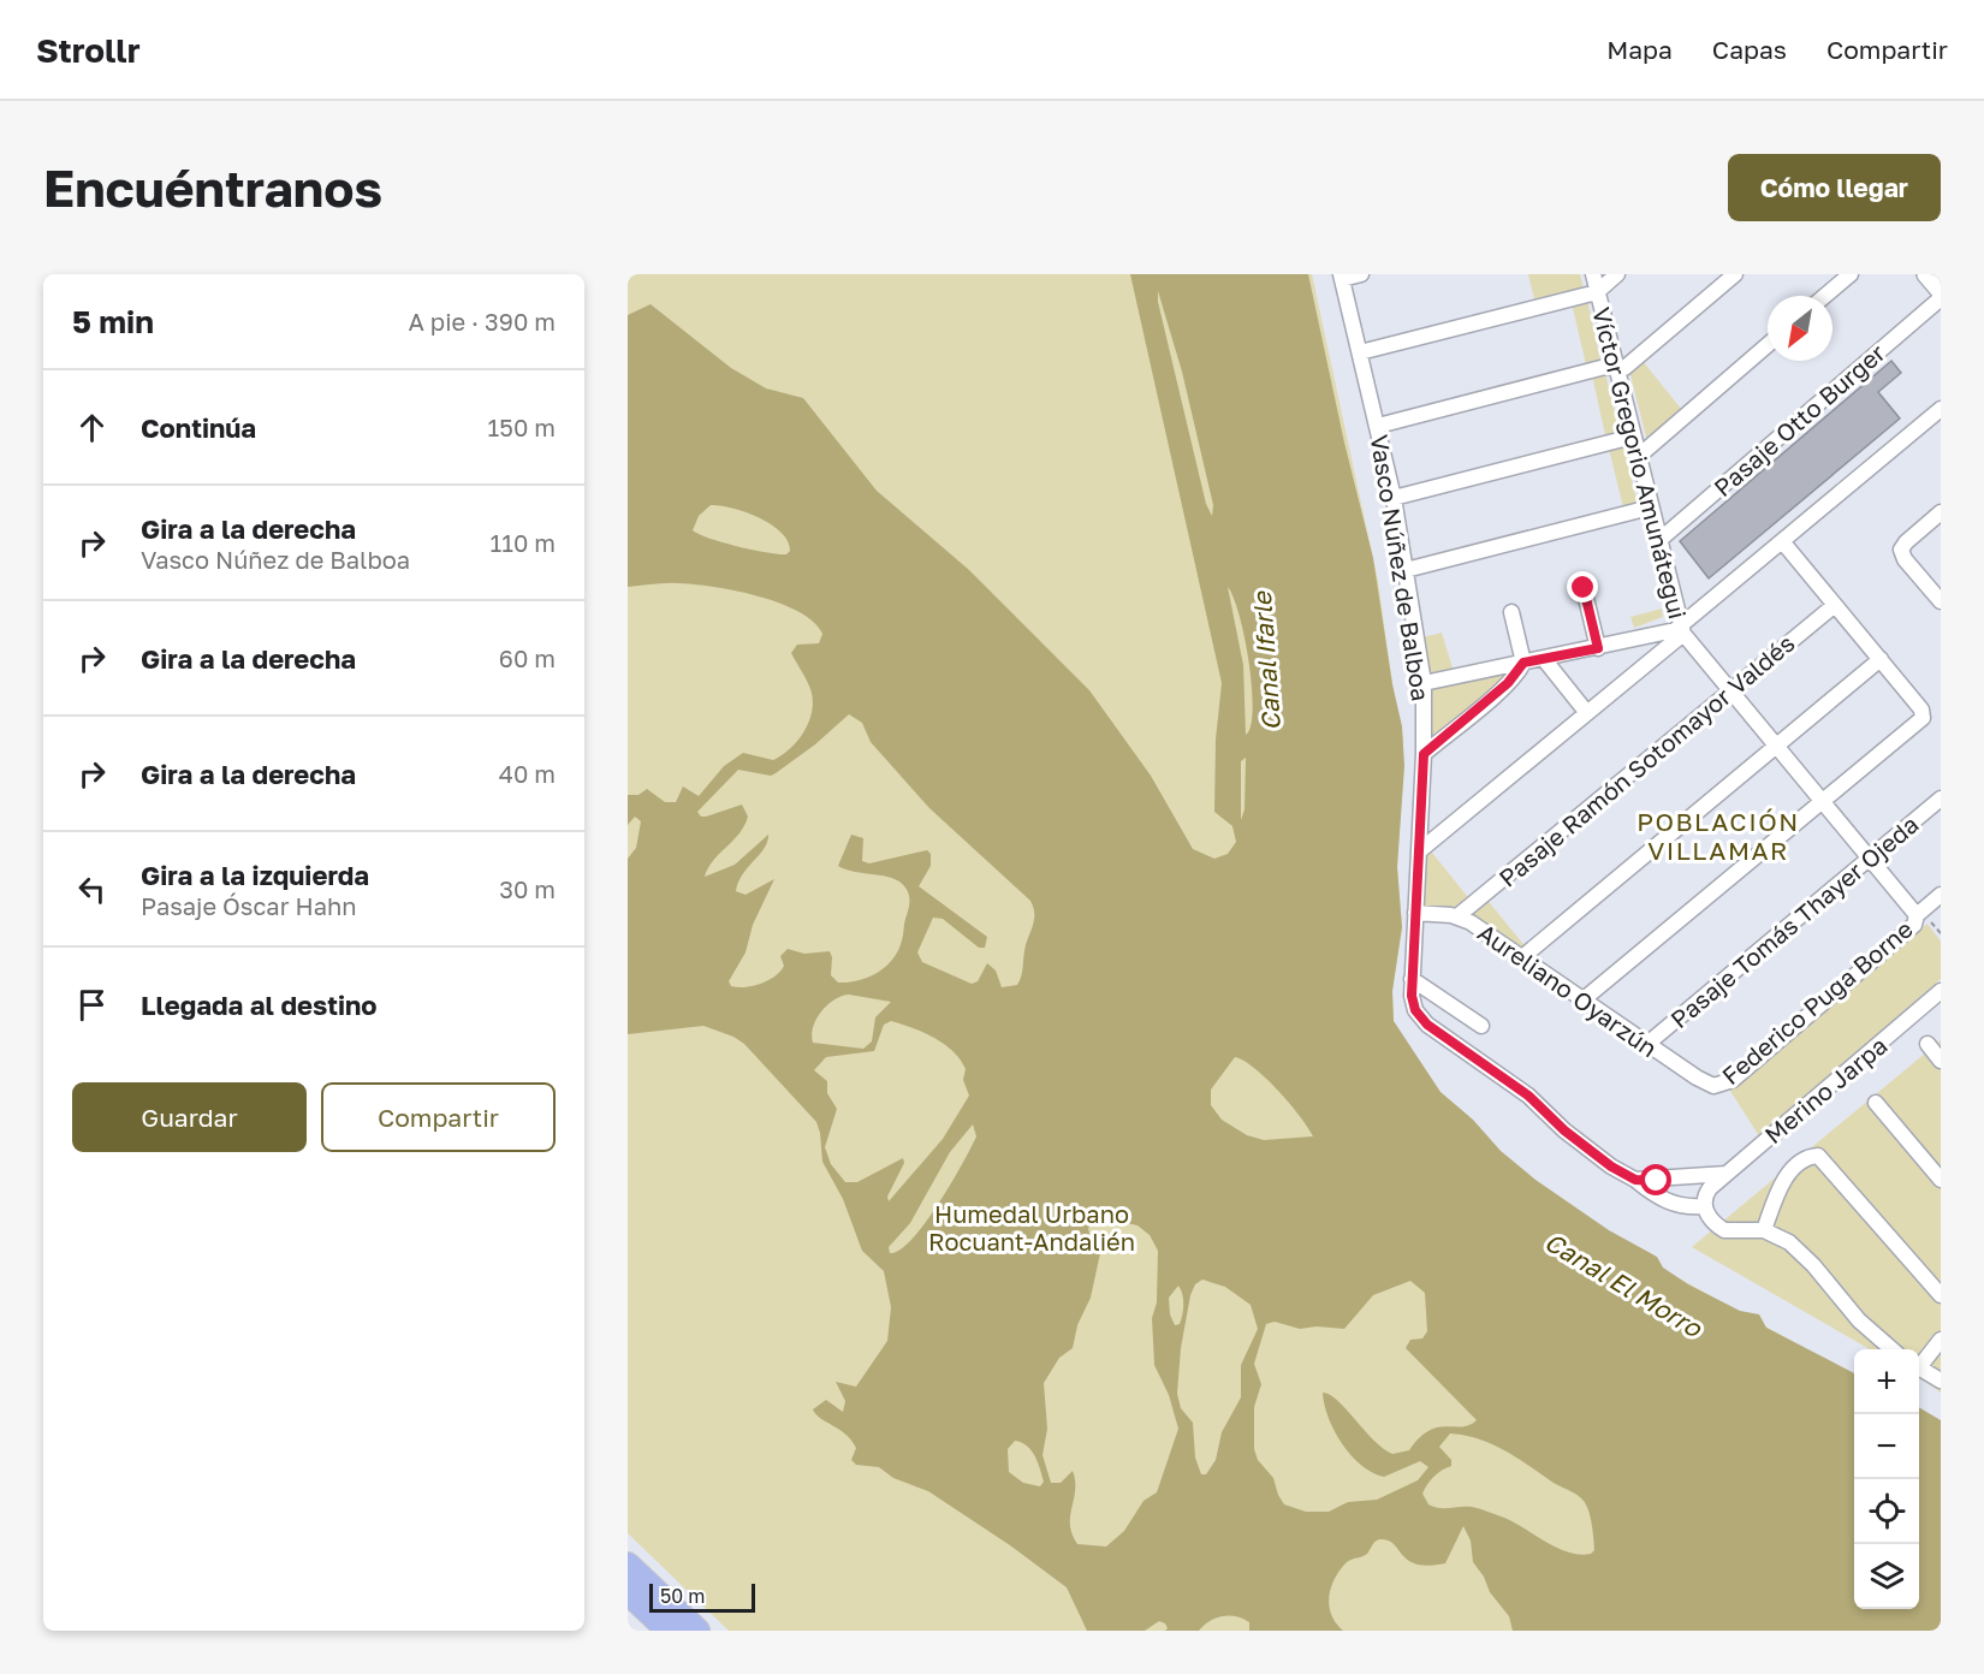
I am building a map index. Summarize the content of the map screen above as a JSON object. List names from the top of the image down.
{
  "streets": {
    "street": [
      "Pasaje Otto Burger",
      "Víctor Gregorio Amunátegui",
      "Vasco Núñez de Balboa",
      "Pasaje Ramón Sotomayor Valdés",
      "Pasaje Tomás Thayer Ojeda",
      "Aureliano Oyarzún",
      "Federico Puga Borne",
      "Merino Jarpa"
    ]
  },
  "crossings": [
    ["Pasaje Otto Burger", "Víctor Gregorio Amunátegui"],
    ["Víctor Gregorio Amunátegui", "Pasaje Ramón Sotomayor Valdés"],
    ["Víctor Gregorio Amunátegui", "Pasaje Tomás Thayer Ojeda"],
    ["Víctor Gregorio Amunátegui", "Federico Puga Borne"],
    ["Vasco Núñez de Balboa", "Aureliano Oyarzún"],
    ["Pasaje Ramón Sotomayor Valdés", "Aureliano Oyarzún"],
    ["Pasaje Tomás Thayer Ojeda", "Aureliano Oyarzún"],
    ["Aureliano Oyarzún", "Federico Puga Borne"]
  ],
  "districts": ["POBLACIÓN VILLAMAR"],
  "water": ["Canal Ifarle", "Canal El Morro"],
  "parks": ["Humedal Urbano Rocuant-Andalién"],
  "scale_bar": "50 m",
  "north": "bottom left",
  "page": {
    "header": "Strollr",
    "nav": ["Mapa", "Capas", "Compartir"],
    "buttons": [
      "Cómo llegar",
      ["Guardar", "Compartir"]
    ],
    "title": "Encuéntranos",
    "heading": ["5 min", "A pie · 390 m"],
    "list": [
      ["Continúa", "150 m"],
      ["Gira a la derecha", "Vasco Núñez de Balboa", "110 m"],
      ["Gira a la derecha", "60 m"],
      ["Gira a la derecha", "40 m"],
      ["Gira a la izquierda", "Pasaje Óscar Hahn", "30 m"],
      "Llegada al destino"
    ],
    "map_buttons": ["+", "−"],
    "scale": "50 m"
  }
}
